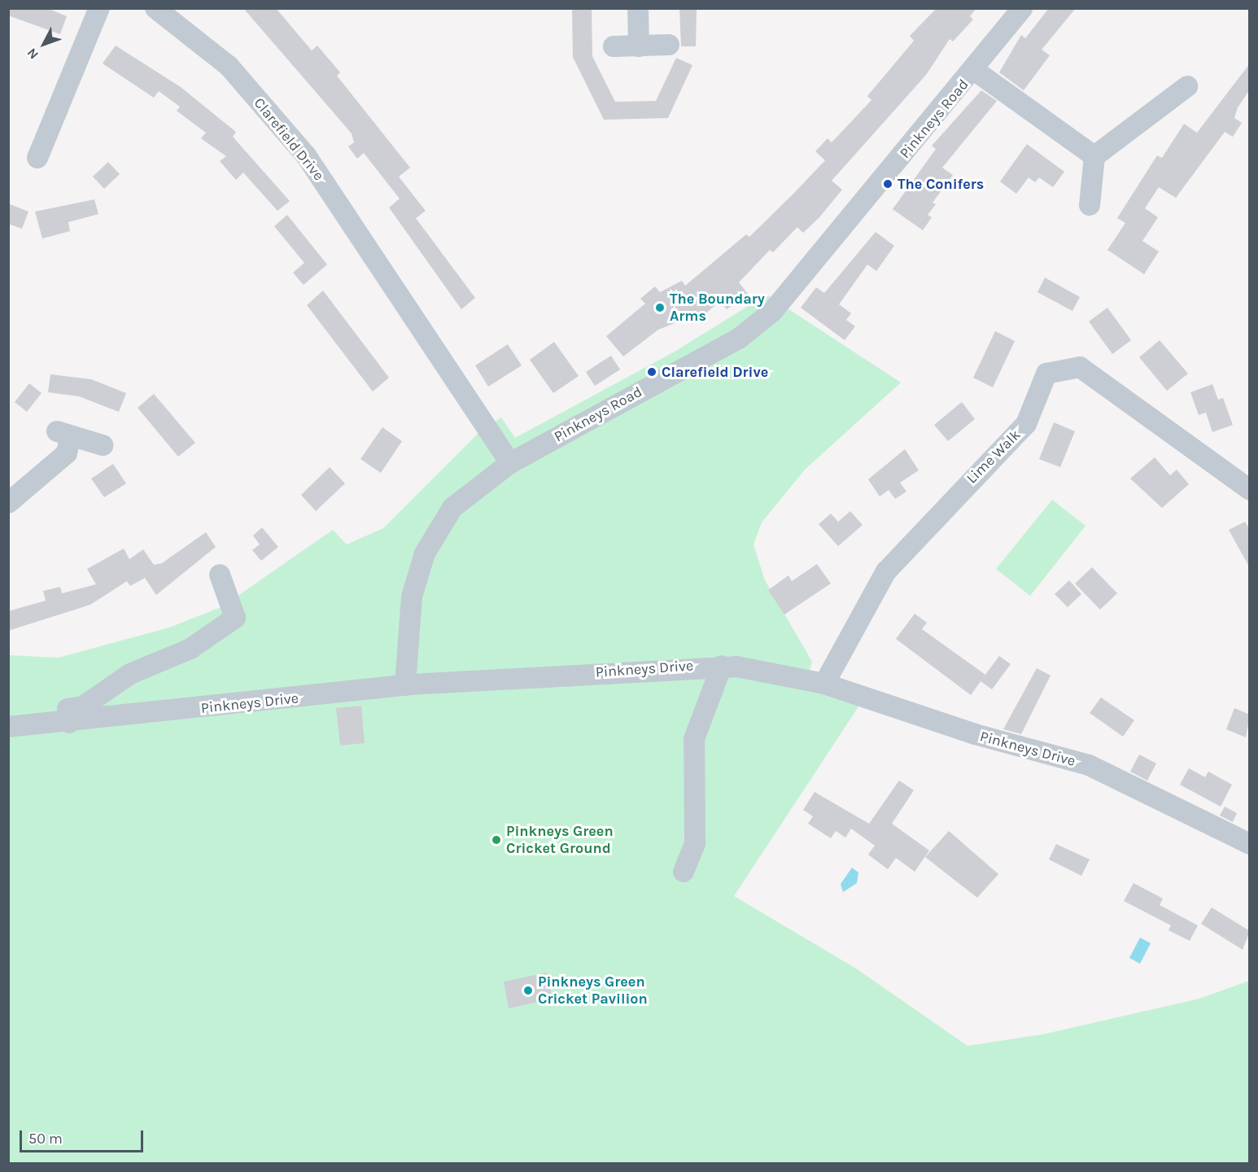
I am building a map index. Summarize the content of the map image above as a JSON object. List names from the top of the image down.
{
  "streets": {
    "street": [
      "Pinkneys Road",
      "Clarefield Drive",
      "Lime Walk",
      "Pinkneys Drive"
    ]
  },
  "crossings": [
    ["Pinkneys Road", "Clarefield Drive"],
    ["Pinkneys Road", "Pinkneys Drive"],
    ["Lime Walk", "Pinkneys Drive"]
  ],
  "places": [
    "The Conifers",
    "The Boundary Arms",
    "Clarefield Drive",
    "Pinkneys Green Cricket Ground",
    "Pinkneys Green Cricket Pavilion"
  ],
  "scale_bar": "50 m",
  "north": "bottom left"
}
